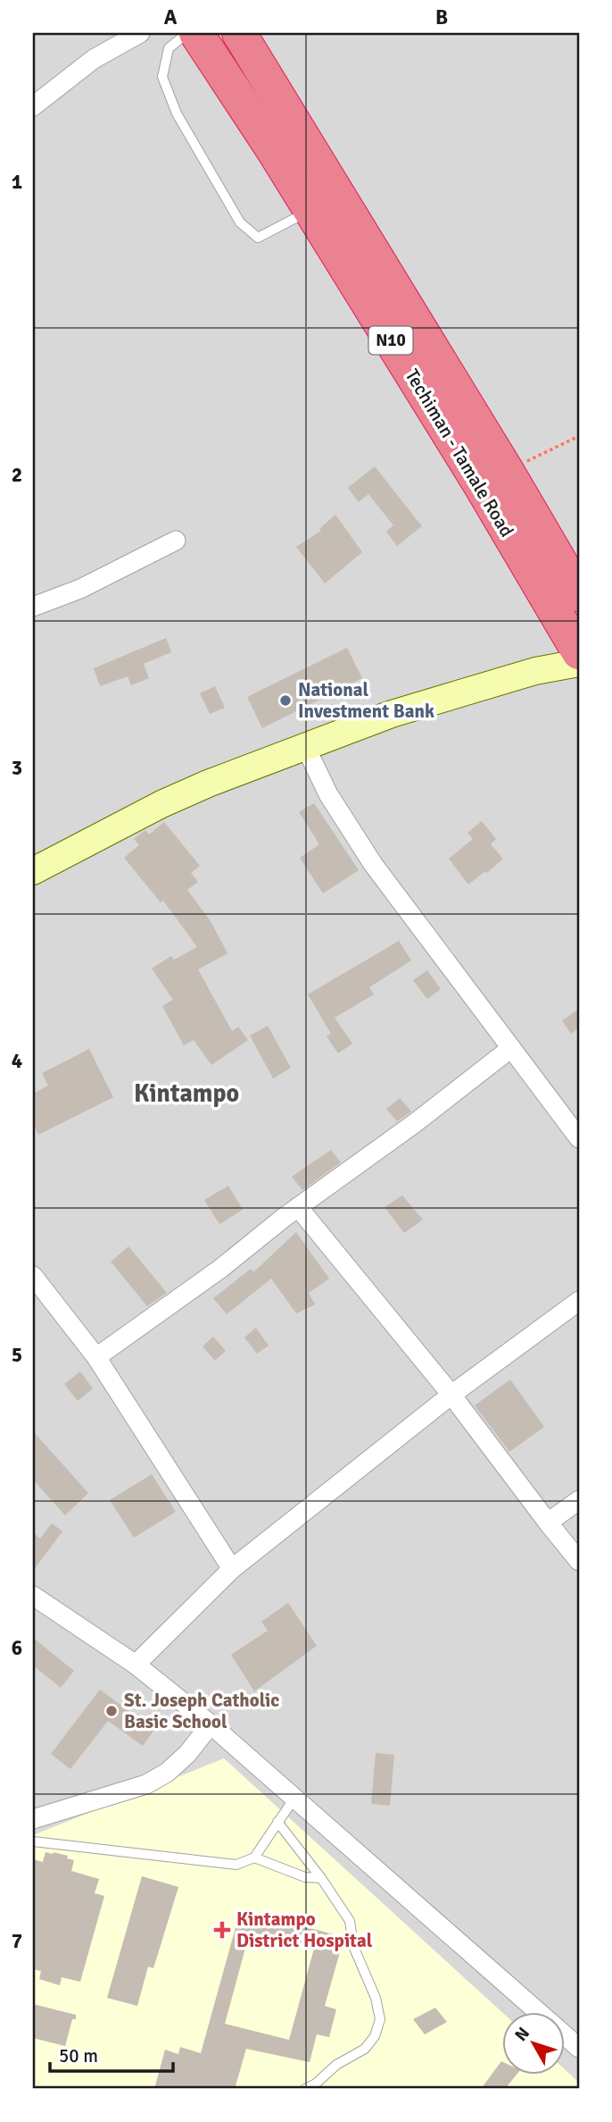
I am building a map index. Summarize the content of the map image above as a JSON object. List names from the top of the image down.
{
  "streets": {
    "highway": ["N10", "Techiman - Tamale Road"]
  },
  "districts": ["Kintampo"],
  "places": {
    "other": ["National Investment Bank", "St. Joseph Catholic Basic School"],
    "health": ["Kintampo District Hospital"]
  },
  "scale_bar": "50 m",
  "north": "top left",
  "grid": {
    "columns": ["A", "B"],
    "rows": [
      "1",
      "2",
      "3",
      "4",
      "5",
      "6",
      "7"
    ]
  }
}
